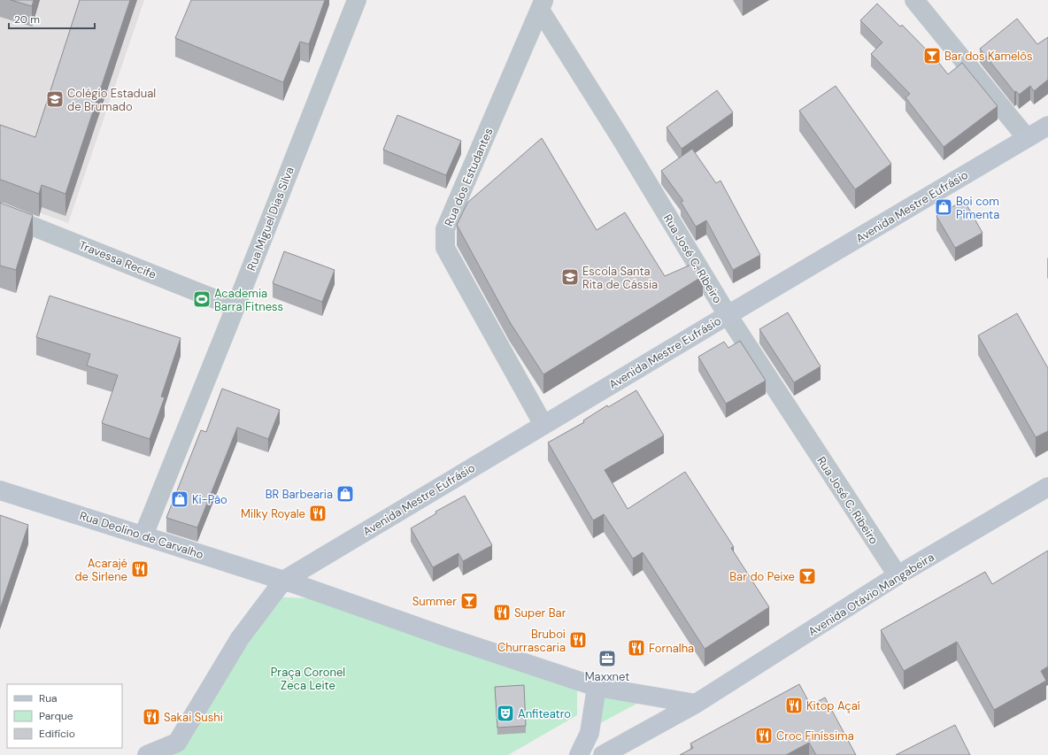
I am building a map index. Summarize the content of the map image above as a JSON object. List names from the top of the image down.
{
  "streets": {
    "main road": ["Avenida Mestre Eufrásio", "Rua Deolino de Carvalho", "Avenida Otávio Mangabeira"],
    "street": [
      "Rua dos Estudantes",
      "Rua Miguel Dias Silva",
      "Rua José C. Ribeiro",
      "Travessa Recife"
    ]
  },
  "crossings": [
    ["Rua dos Estudantes", "Avenida Mestre Eufrásio"],
    ["Rua dos Estudantes", "Rua José C. Ribeiro"],
    ["Avenida Mestre Eufrásio", "Rua José C. Ribeiro"],
    ["Avenida Mestre Eufrásio", "Rua Deolino de Carvalho"],
    ["Rua Miguel Dias Silva", "Travessa Recife"],
    ["Rua Miguel Dias Silva", "Rua Deolino de Carvalho"],
    ["Rua José C. Ribeiro", "Avenida Otávio Mangabeira"]
  ],
  "parks": ["Praça Coronel Zeca Leite"],
  "places": {
    "bar": ["Bar dos Kamelôs", "Bar do Peixe", "Summer"],
    "school or university": ["Colégio Estadual de Brumado", "Escola Santa Rita de Cássia"],
    "shop": ["Boi com Pimenta", "BR Barbearia", "Ki-Pão"],
    "sports": ["Academia Barra Fitness"],
    "restaurant": [
      "Milky Royale",
      "Acarajé de Sirlene",
      "Super Bar",
      "Bruboi Churrascaria",
      "Fornalha",
      "Kitop Açaí",
      "Sakai Sushi",
      "Croc Finíssima"
    ],
    "office": ["Maxxnet"],
    "theatre": ["Anfiteatro"]
  },
  "legend": ["Rua", "Parque", "Edifício"],
  "scale_bar": "20 m"
}
